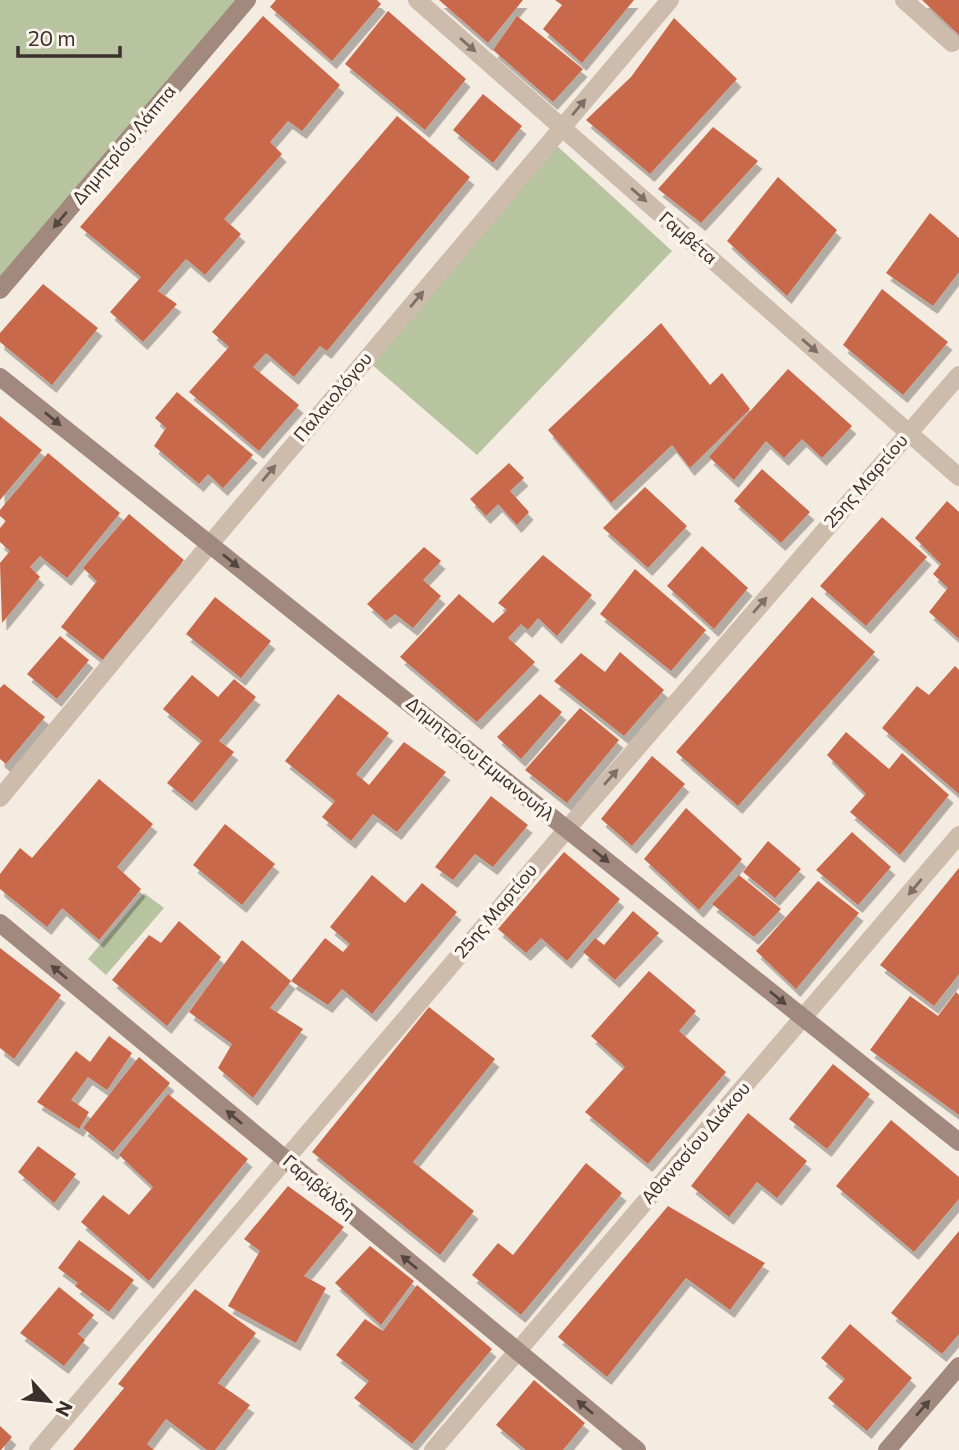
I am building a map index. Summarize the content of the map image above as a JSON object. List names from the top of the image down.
{
  "streets": {
    "street": [
      "Δημητρίου Λάππα",
      "Γαμβέτα",
      "Παλαιολόγου",
      "25ης Μαρτίου",
      "Δημητρίου Εμμανουήλ",
      "Αθανασίου Διάκου",
      "Γαριβάλδη"
    ]
  },
  "crossings": [
    ["Γαμβέτα", "Παλαιολόγου"],
    ["Γαμβέτα", "25ης Μαρτίου"],
    ["Παλαιολόγου", "Δημητρίου Εμμανουήλ"],
    ["25ης Μαρτίου", "Δημητρίου Εμμανουήλ"],
    ["25ης Μαρτίου", "Γαριβάλδη"],
    ["Δημητρίου Εμμανουήλ", "Αθανασίου Διάκου"],
    ["Αθανασίου Διάκου", "Γαριβάλδη"]
  ],
  "one_way": [
    "Δημητρίου Λάππα",
    "Γαμβέτα",
    "Παλαιολόγου",
    "25ης Μαρτίου",
    "Δημητρίου Εμμανουήλ",
    "Γαριβάλδη"
  ],
  "scale_bar": "20 m",
  "north": "bottom right"
}
